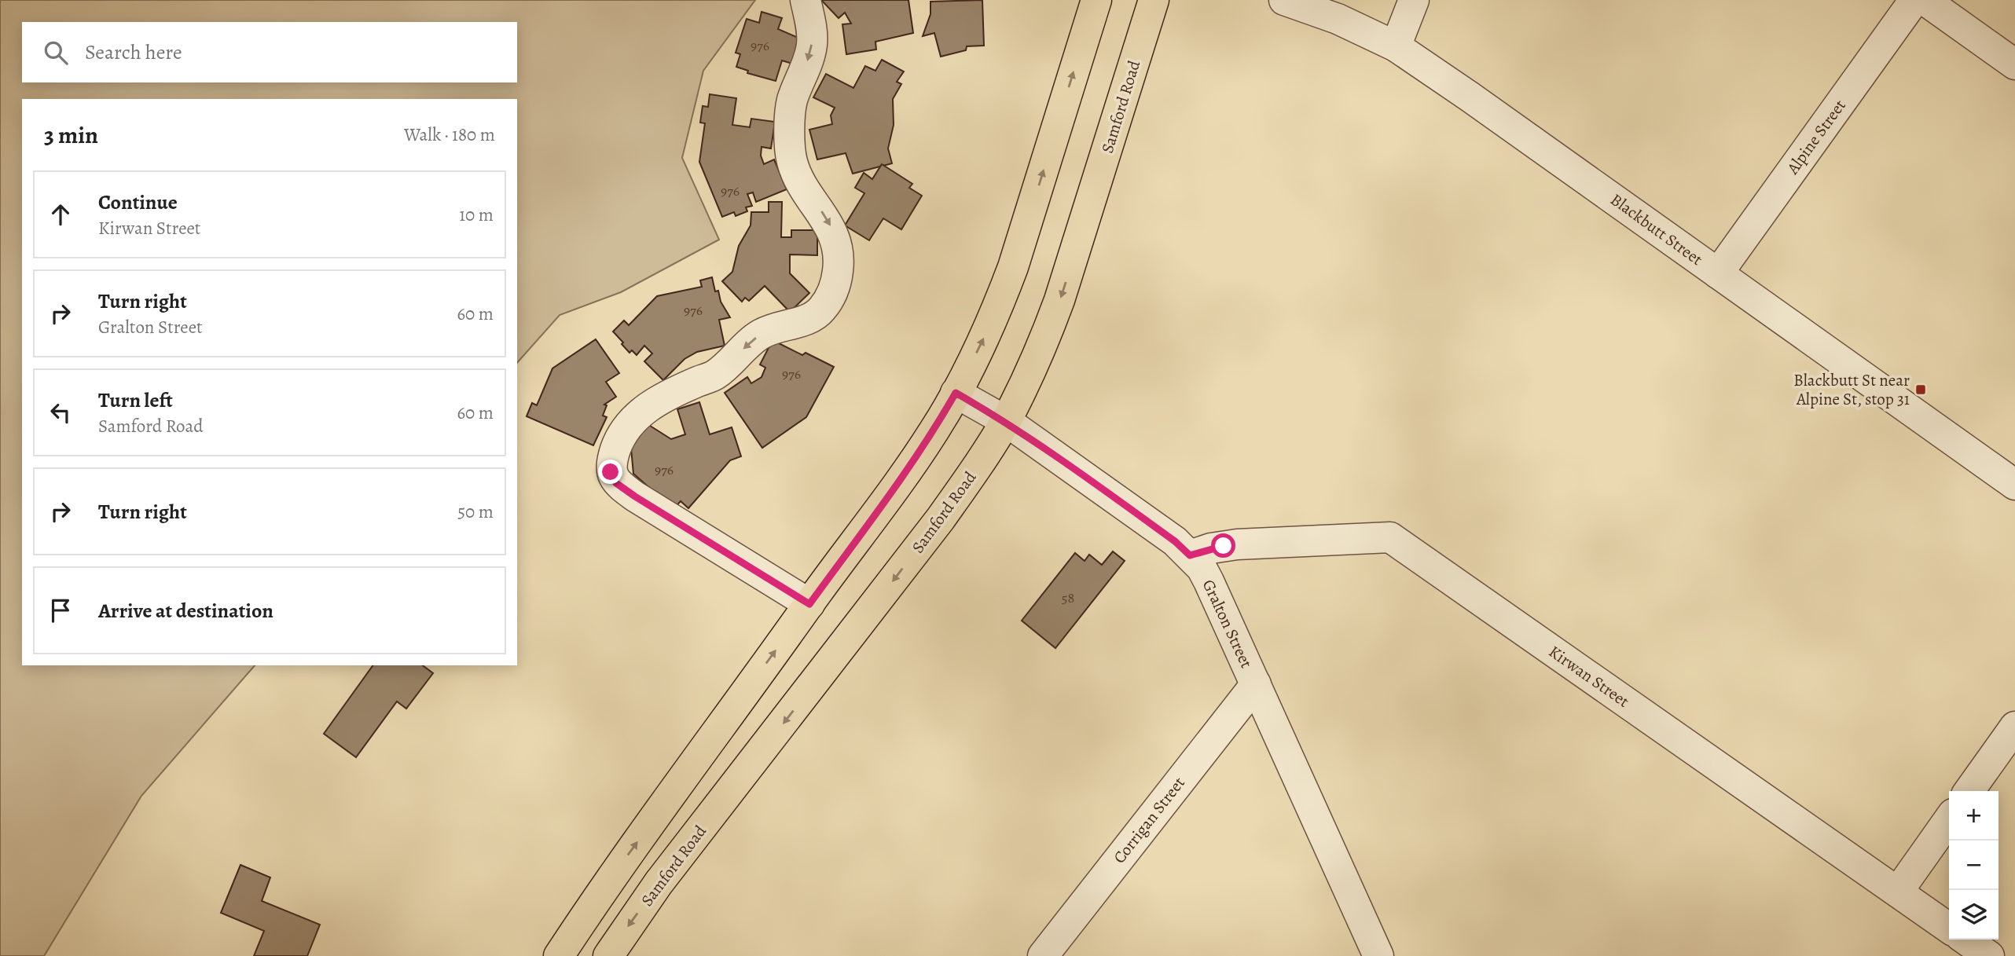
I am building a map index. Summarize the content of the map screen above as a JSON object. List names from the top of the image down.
{
  "streets": {
    "main road": ["Samford Road"],
    "street": [
      "Alpine Street",
      "Blackbutt Street",
      "Gralton Street",
      "Kirwan Street",
      "Corrigan Street"
    ]
  },
  "crossings": [
    ["Samford Road", "Gralton Street"],
    ["Alpine Street", "Blackbutt Street"],
    ["Gralton Street", "Kirwan Street"],
    ["Gralton Street", "Corrigan Street"]
  ],
  "places": {
    "transit": ["Blackbutt St near Alpine St, stop 31"]
  },
  "house_numbers": [
    "976",
    "976",
    "976",
    "976",
    "976",
    "58"
  ],
  "page": {
    "search": "Search here",
    "heading": ["3 min", "Walk · 180 m"],
    "list": [
      ["Continue", "Kirwan Street", "10 m"],
      ["Turn right", "Gralton Street", "60 m"],
      ["Turn left", "Samford Road", "60 m"],
      ["Turn right", "50 m"],
      "Arrive at destination"
    ],
    "map_buttons": ["+", "−"]
  }
}
